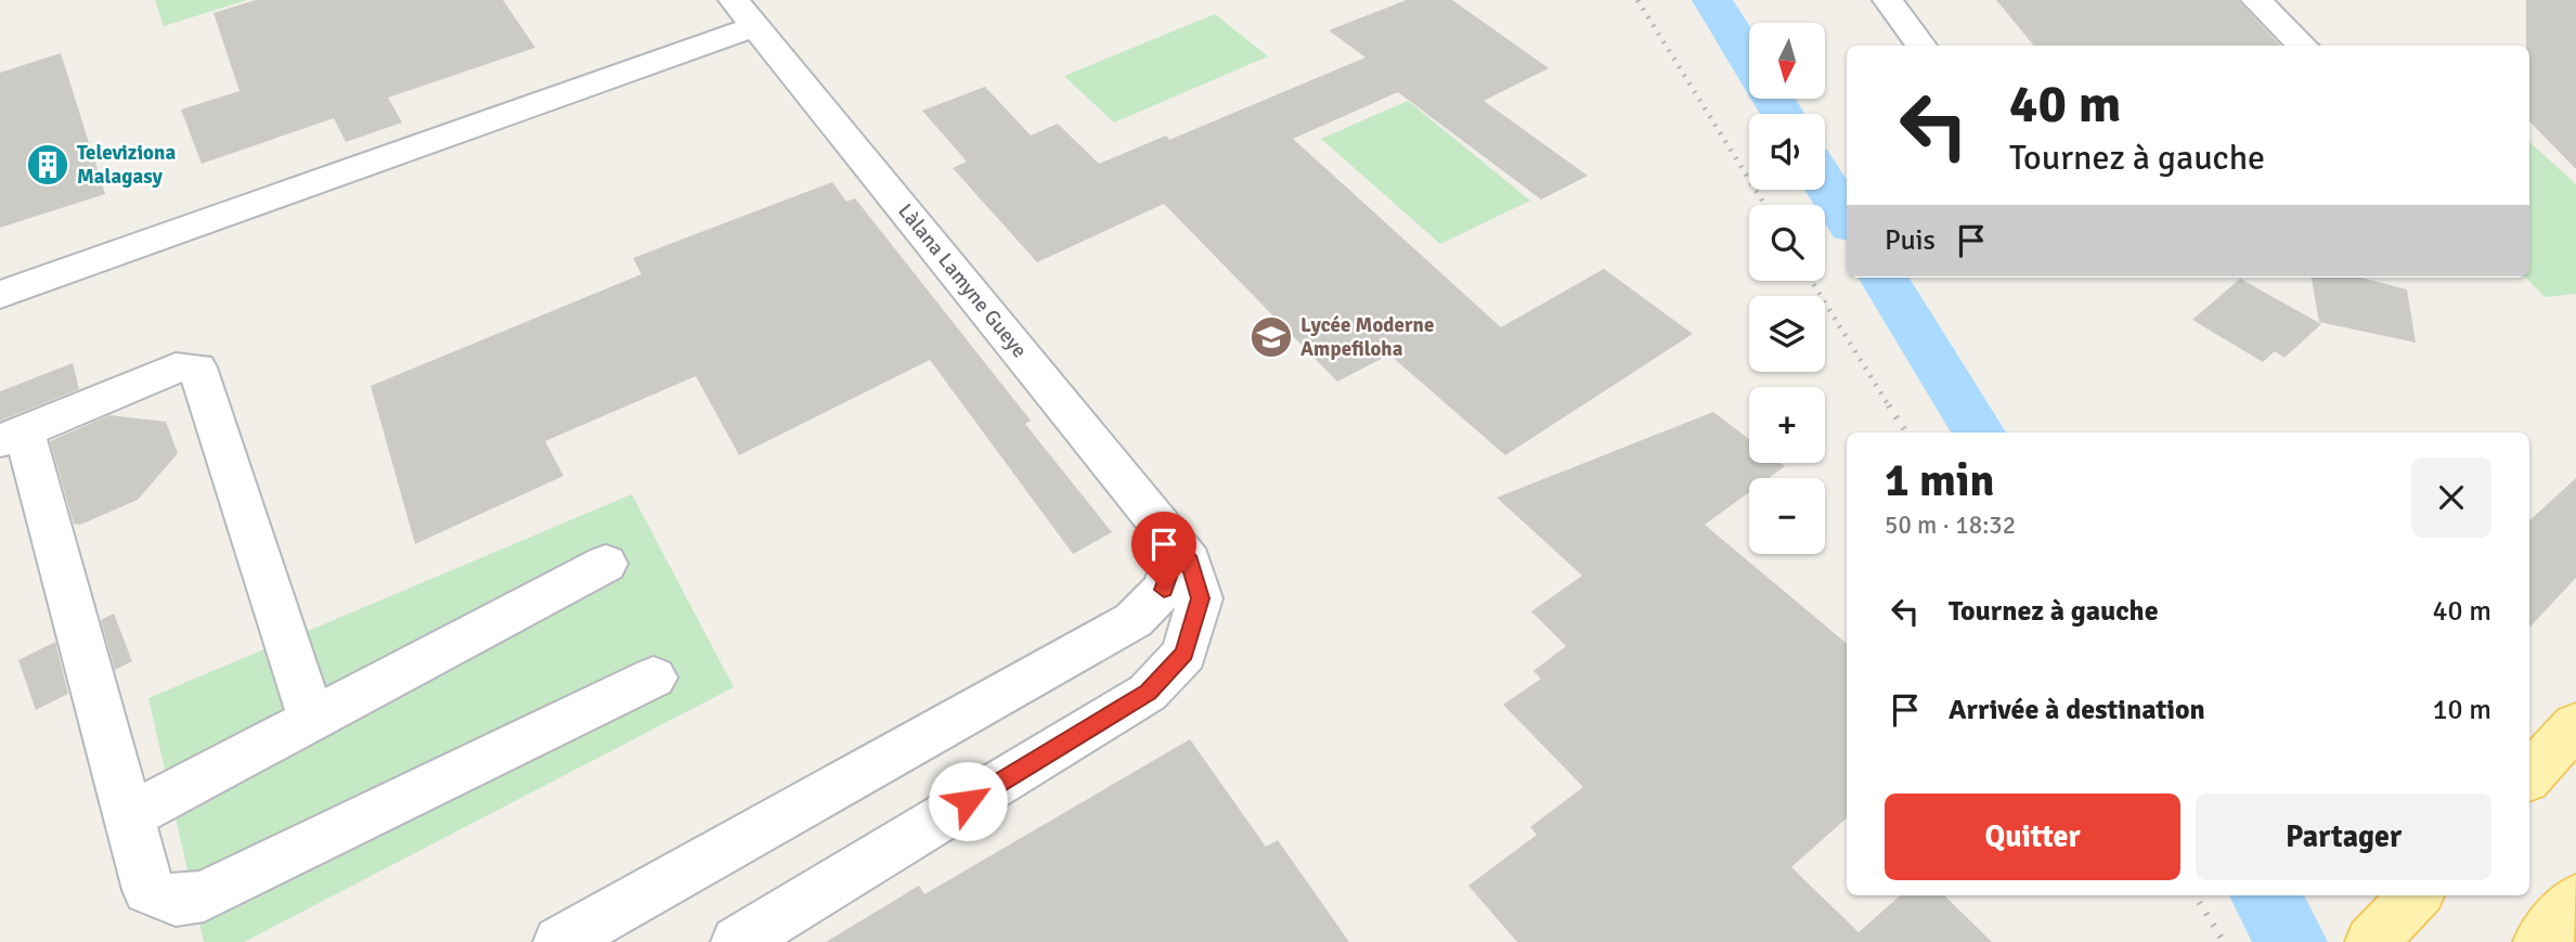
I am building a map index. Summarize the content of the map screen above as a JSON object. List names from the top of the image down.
{
  "streets": {
    "street": ["Làlana Lamyne Gueye"]
  },
  "places": {
    "building": ["Televiziona Malagasy"],
    "school or university": ["Lycée Moderne Ampefiloha"]
  },
  "north": "bottom",
  "page": {
    "map_buttons": ["+", "−"],
    "turn": ["40 m", "Tournez à gauche"],
    "then": "Puis",
    "heading": ["1 min", "50 m · 18:32"],
    "list": [
      {
        "name": "Tournez à gauche",
        "value": "40 m"
      },
      {
        "name": "Arrivée à destination",
        "value": "10 m"
      }
    ],
    "buttons": ["Quitter", "Partager"]
  }
}
